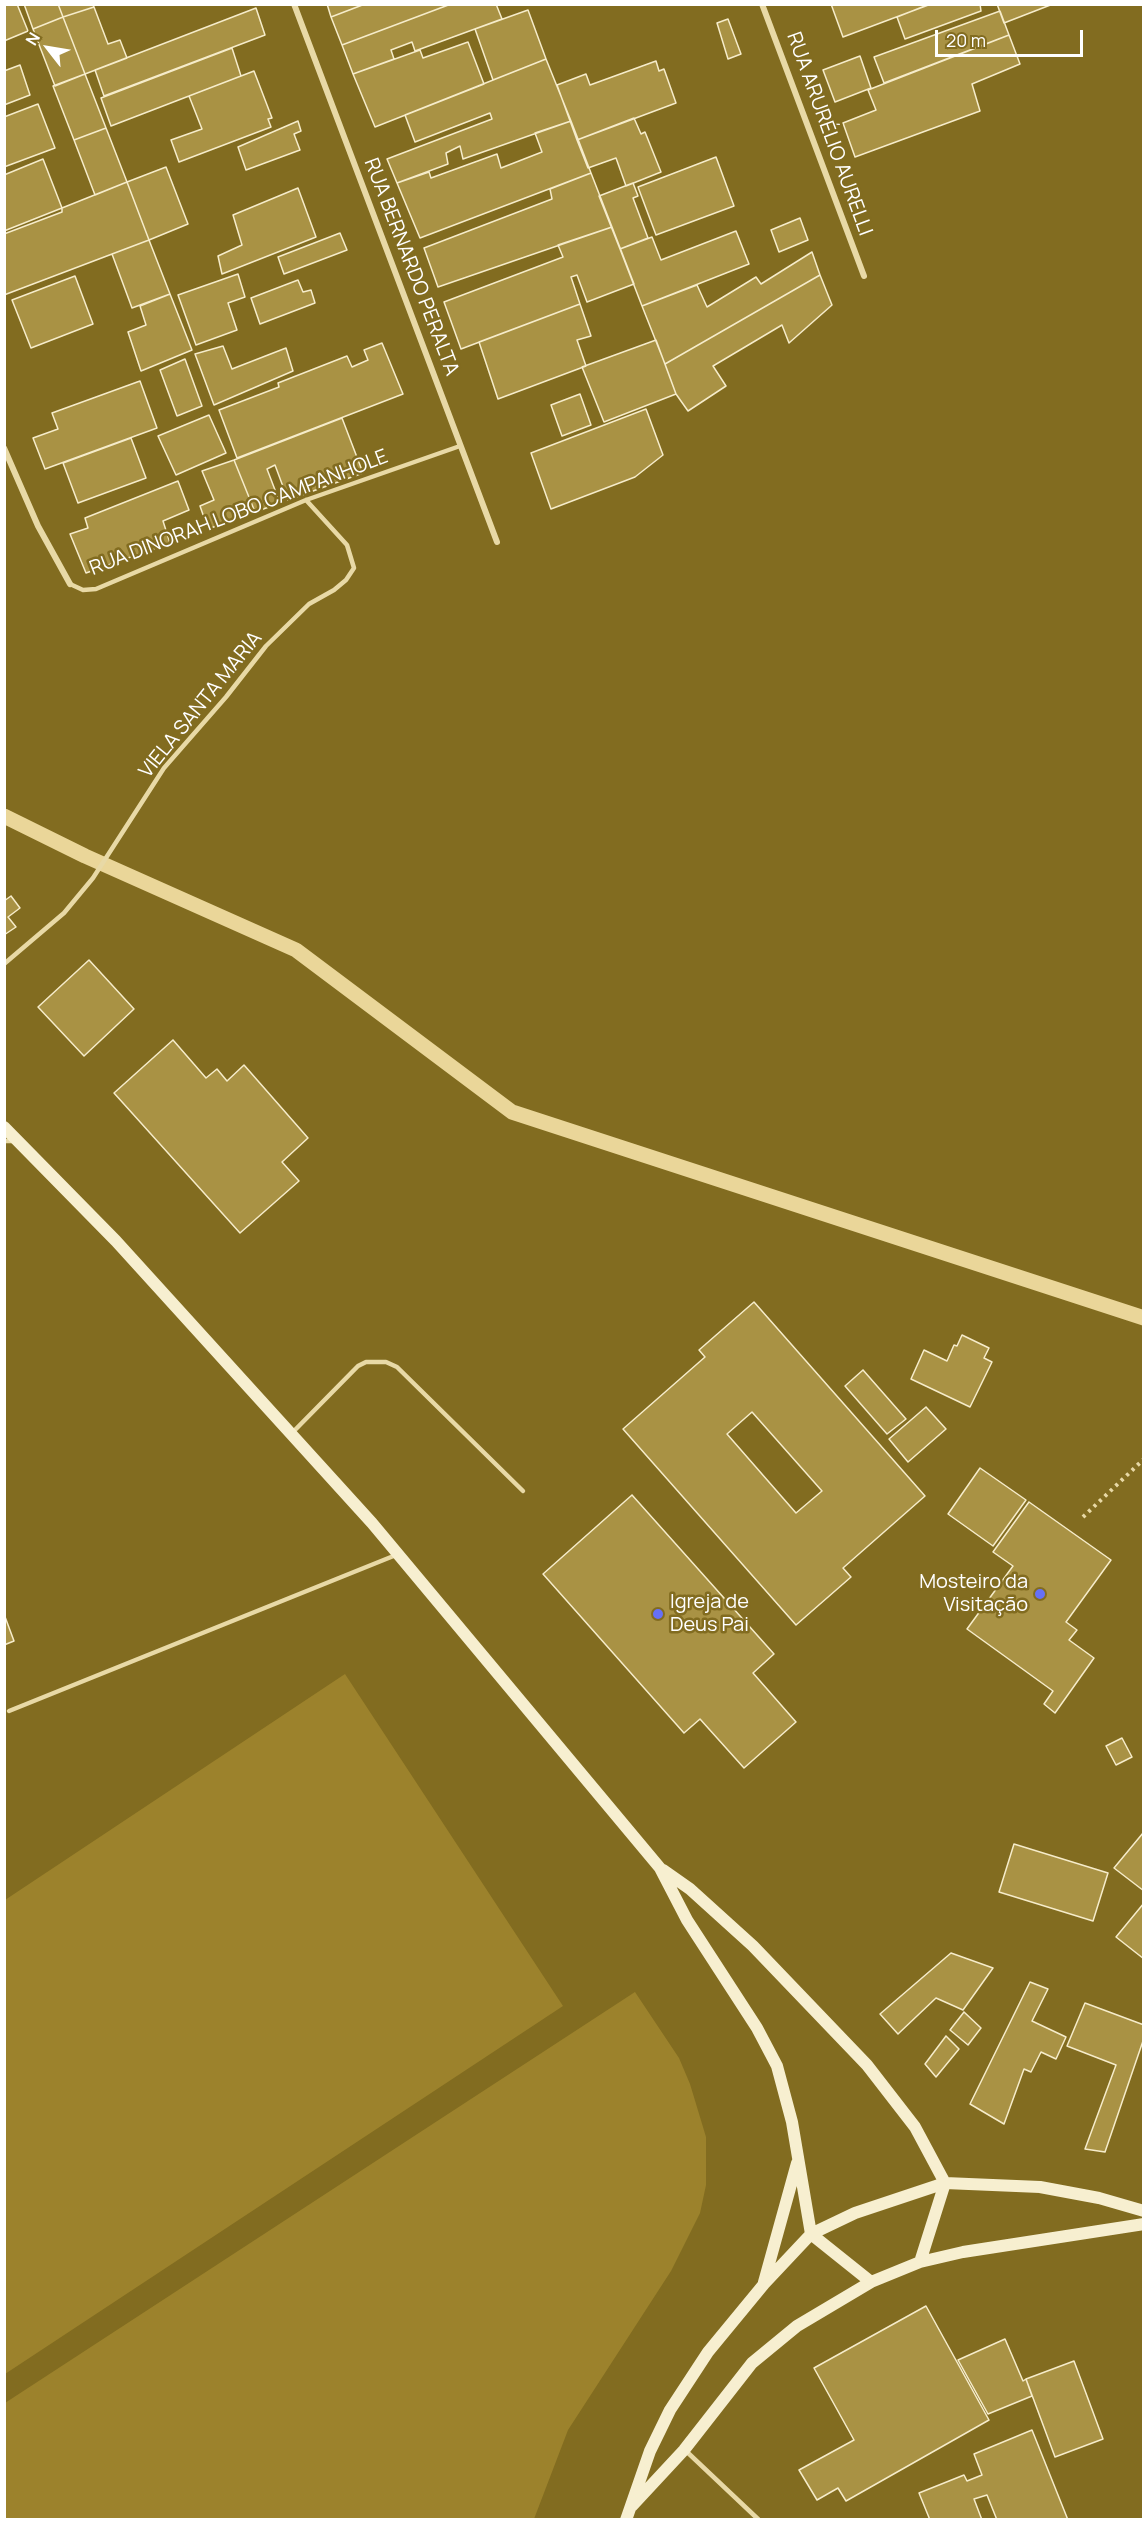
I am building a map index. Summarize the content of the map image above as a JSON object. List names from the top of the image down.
{
  "streets": {
    "street": ["RUA ARURÉLIO AURELLI", "RUA BERNARDO PERALTA", "RUA DINORAH LOBO CAMPANHOLE"],
    "lane": ["VIELA SANTA MARIA"]
  },
  "crossings": [
    ["RUA BERNARDO PERALTA", "RUA DINORAH LOBO CAMPANHOLE"],
    ["RUA DINORAH LOBO CAMPANHOLE", "VIELA SANTA MARIA"]
  ],
  "places": ["Mosteiro da Visitação", "Igreja de Deus Pai"],
  "scale_bar": "20 m",
  "north": "top left"
}
